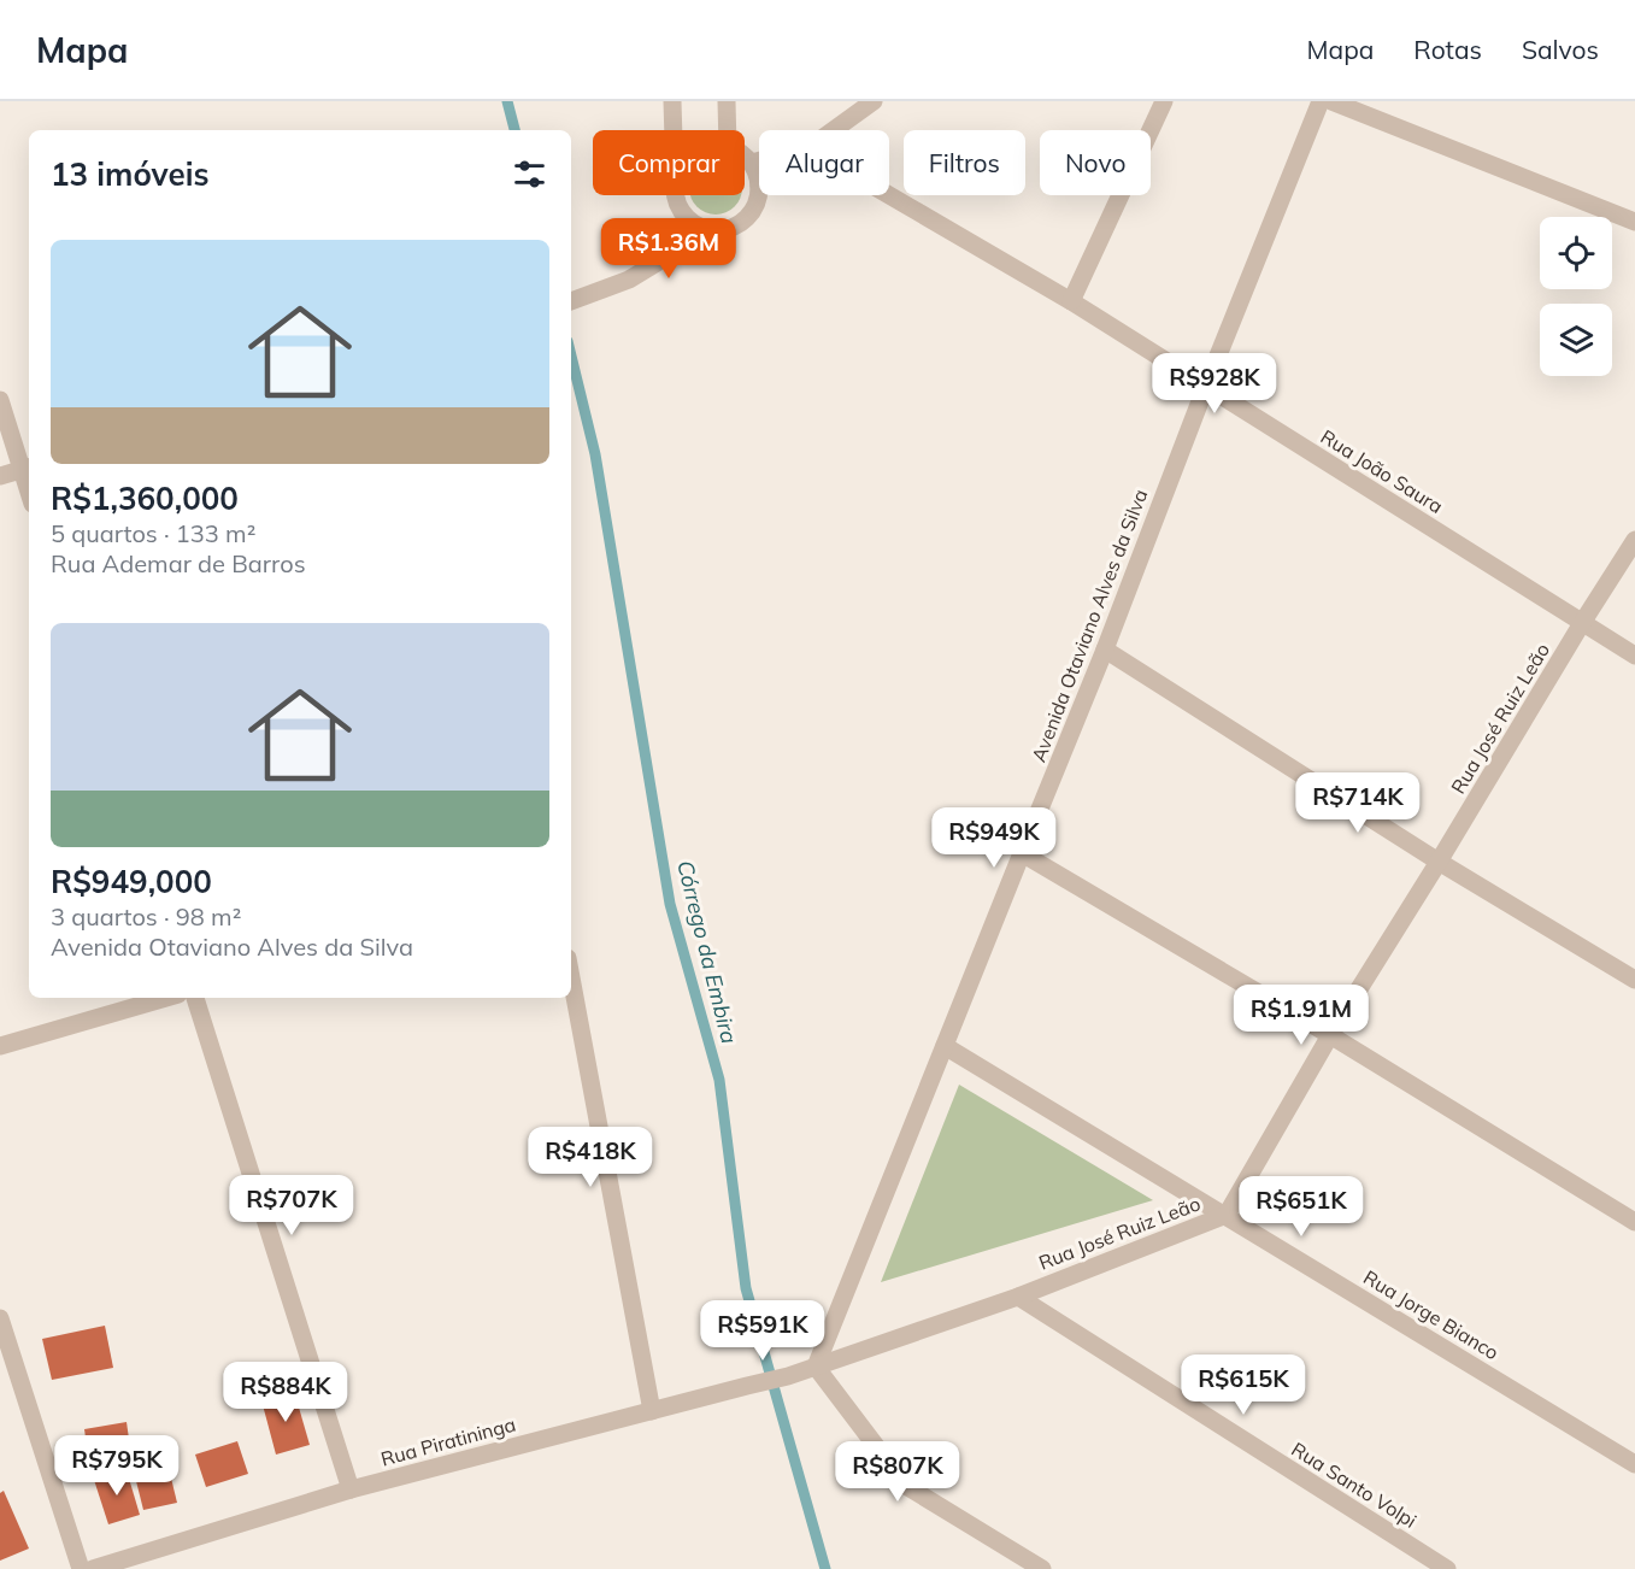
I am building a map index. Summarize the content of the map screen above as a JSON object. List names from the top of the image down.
{
  "streets": {
    "street": [
      "Rua João Saura",
      "Avenida Otaviano Alves da Silva",
      "Rua José Ruiz Leão",
      "Rua Jorge Bianco",
      "Rua Piratininga",
      "Rua Santo Volpi"
    ]
  },
  "crossings": [
    ["Rua João Saura", "Avenida Otaviano Alves da Silva"],
    ["Rua João Saura", "Rua José Ruiz Leão"],
    ["Avenida Otaviano Alves da Silva", "Rua José Ruiz Leão"],
    ["Avenida Otaviano Alves da Silva", "Rua Jorge Bianco"],
    ["Avenida Otaviano Alves da Silva", "Rua Piratininga"],
    ["Rua José Ruiz Leão", "Rua Jorge Bianco"],
    ["Rua José Ruiz Leão", "Rua Piratininga"],
    ["Rua José Ruiz Leão", "Rua Santo Volpi"]
  ],
  "water": ["Córrego da Embira"],
  "page": {
    "header": "Mapa",
    "nav": ["Mapa", "Rotas", "Salvos"],
    "chip": [
      "Comprar",
      "Alugar",
      "Filtros",
      "Novo"
    ],
    "heading": "13 imóveis",
    "list": [
      {
        "name": "R$1,360,000",
        "note": "5 quartos · 133 m² · Rua Ademar de Barros"
      },
      {
        "name": "R$949,000",
        "note": "3 quartos · 98 m² · Avenida Otaviano Alves da Silva"
      }
    ],
    "price": [
      "R$1.36M",
      "R$928K",
      "R$714K",
      "R$949K",
      "R$1.91M",
      "R$418K",
      "R$707K",
      "R$651K",
      "R$591K",
      "R$615K",
      "R$884K",
      "R$795K",
      "R$807K"
    ]
  }
}
